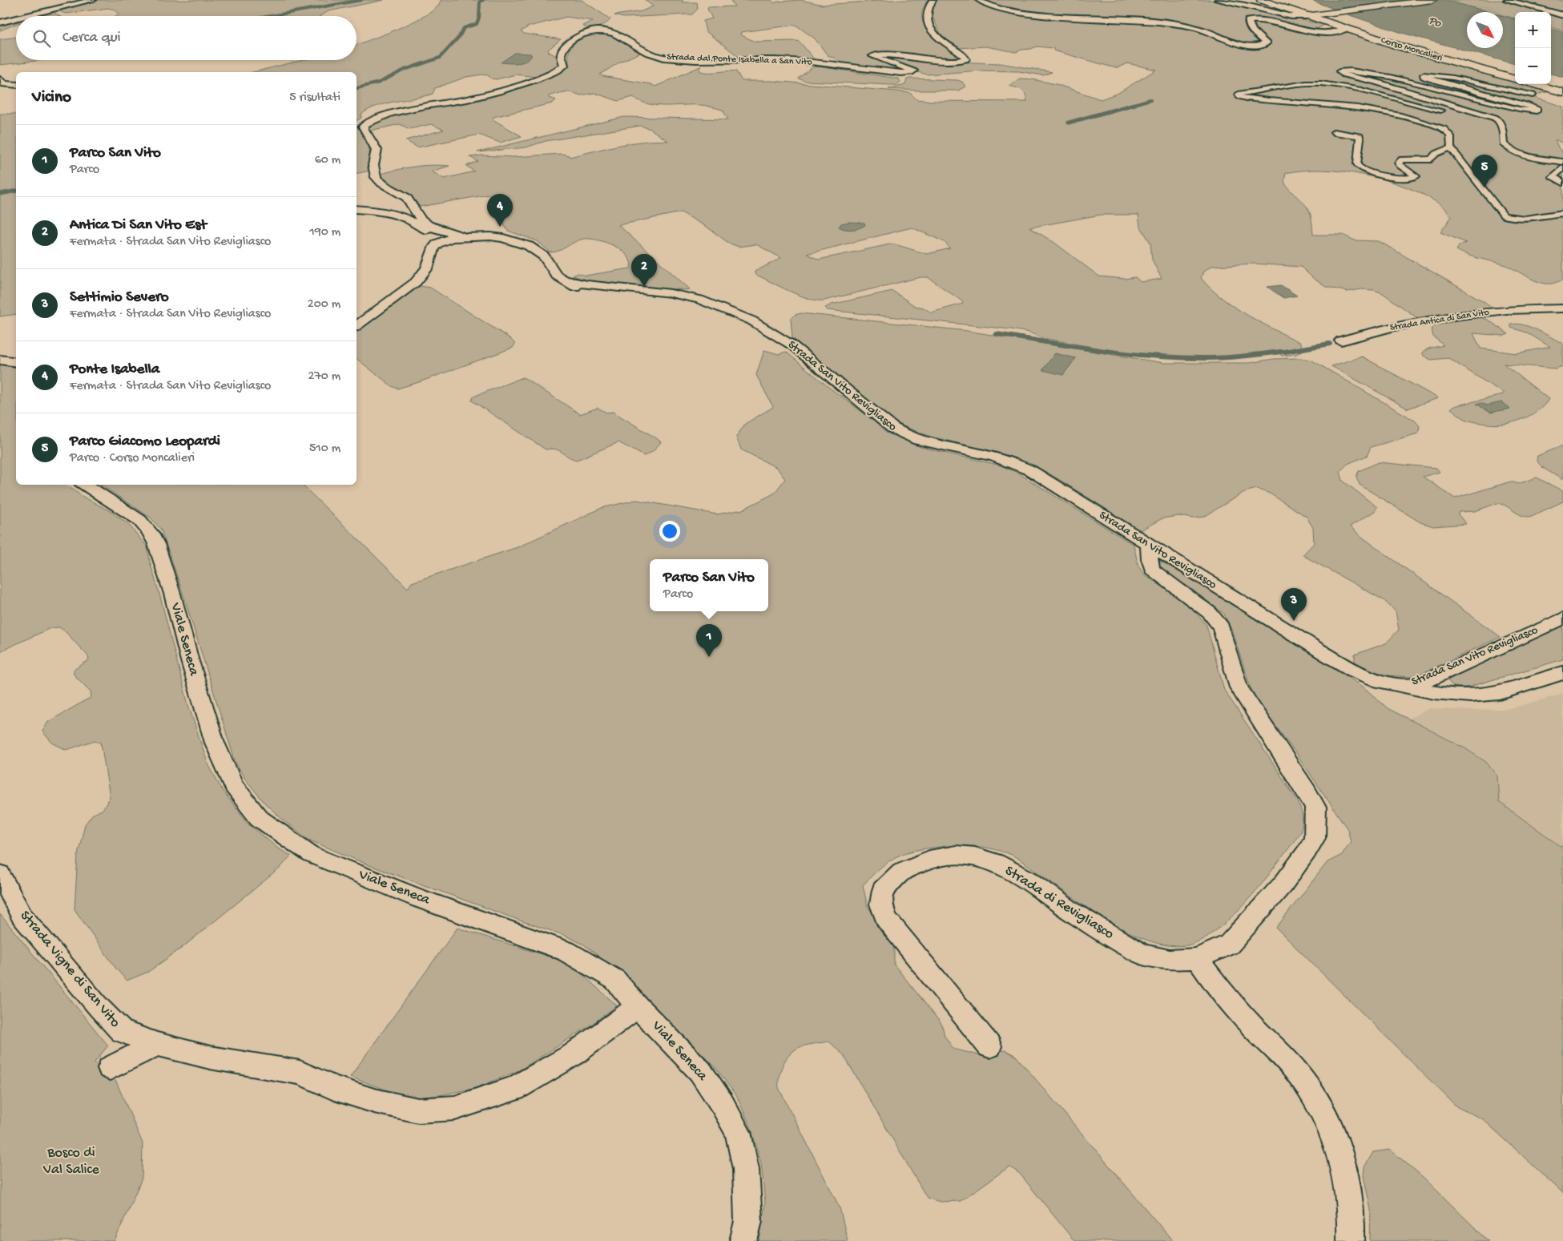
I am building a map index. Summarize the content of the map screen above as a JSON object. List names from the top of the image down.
{
  "streets": {
    "main road": ["Corso Moncalieri"],
    "street": [
      "Strada dal Ponte Isabella a San Vito",
      "Strada Antica di San Vito",
      "Strada San Vito Revigliasco",
      "Viale Seneca",
      "Strada di Revigliasco",
      "Strada Vigne di San Vito"
    ]
  },
  "crossings": [
    ["Strada San Vito Revigliasco", "Strada di Revigliasco"],
    ["Viale Seneca", "Strada Vigne di San Vito"]
  ],
  "water": ["Po"],
  "parks": ["Bosco di Val Salice"],
  "north": "bottom right",
  "page": {
    "map_buttons": ["+", "−"],
    "search": "Cerca qui",
    "heading": ["Vicino", "5 risultati"],
    "list": [
      {
        "mark": "1",
        "name": "Parco San Vito",
        "note": "Parco",
        "value": "60 m"
      },
      {
        "mark": "2",
        "name": "Antica Di San Vito Est",
        "note": "Fermata · Strada San Vito Revigliasco",
        "value": "190 m"
      },
      {
        "mark": "3",
        "name": "Settimio Severo",
        "note": "Fermata · Strada San Vito Revigliasco",
        "value": "200 m"
      },
      {
        "mark": "4",
        "name": "Ponte Isabella",
        "note": "Fermata · Strada San Vito Revigliasco",
        "value": "270 m"
      },
      {
        "mark": "5",
        "name": "Parco Giacomo Leopardi",
        "note": "Parco · Corso Moncalieri",
        "value": "510 m"
      }
    ],
    "pins": [
      "5",
      "4",
      "2",
      "3",
      "1"
    ],
    "popup": ["Parco San Vito", "Parco"]
  }
}
